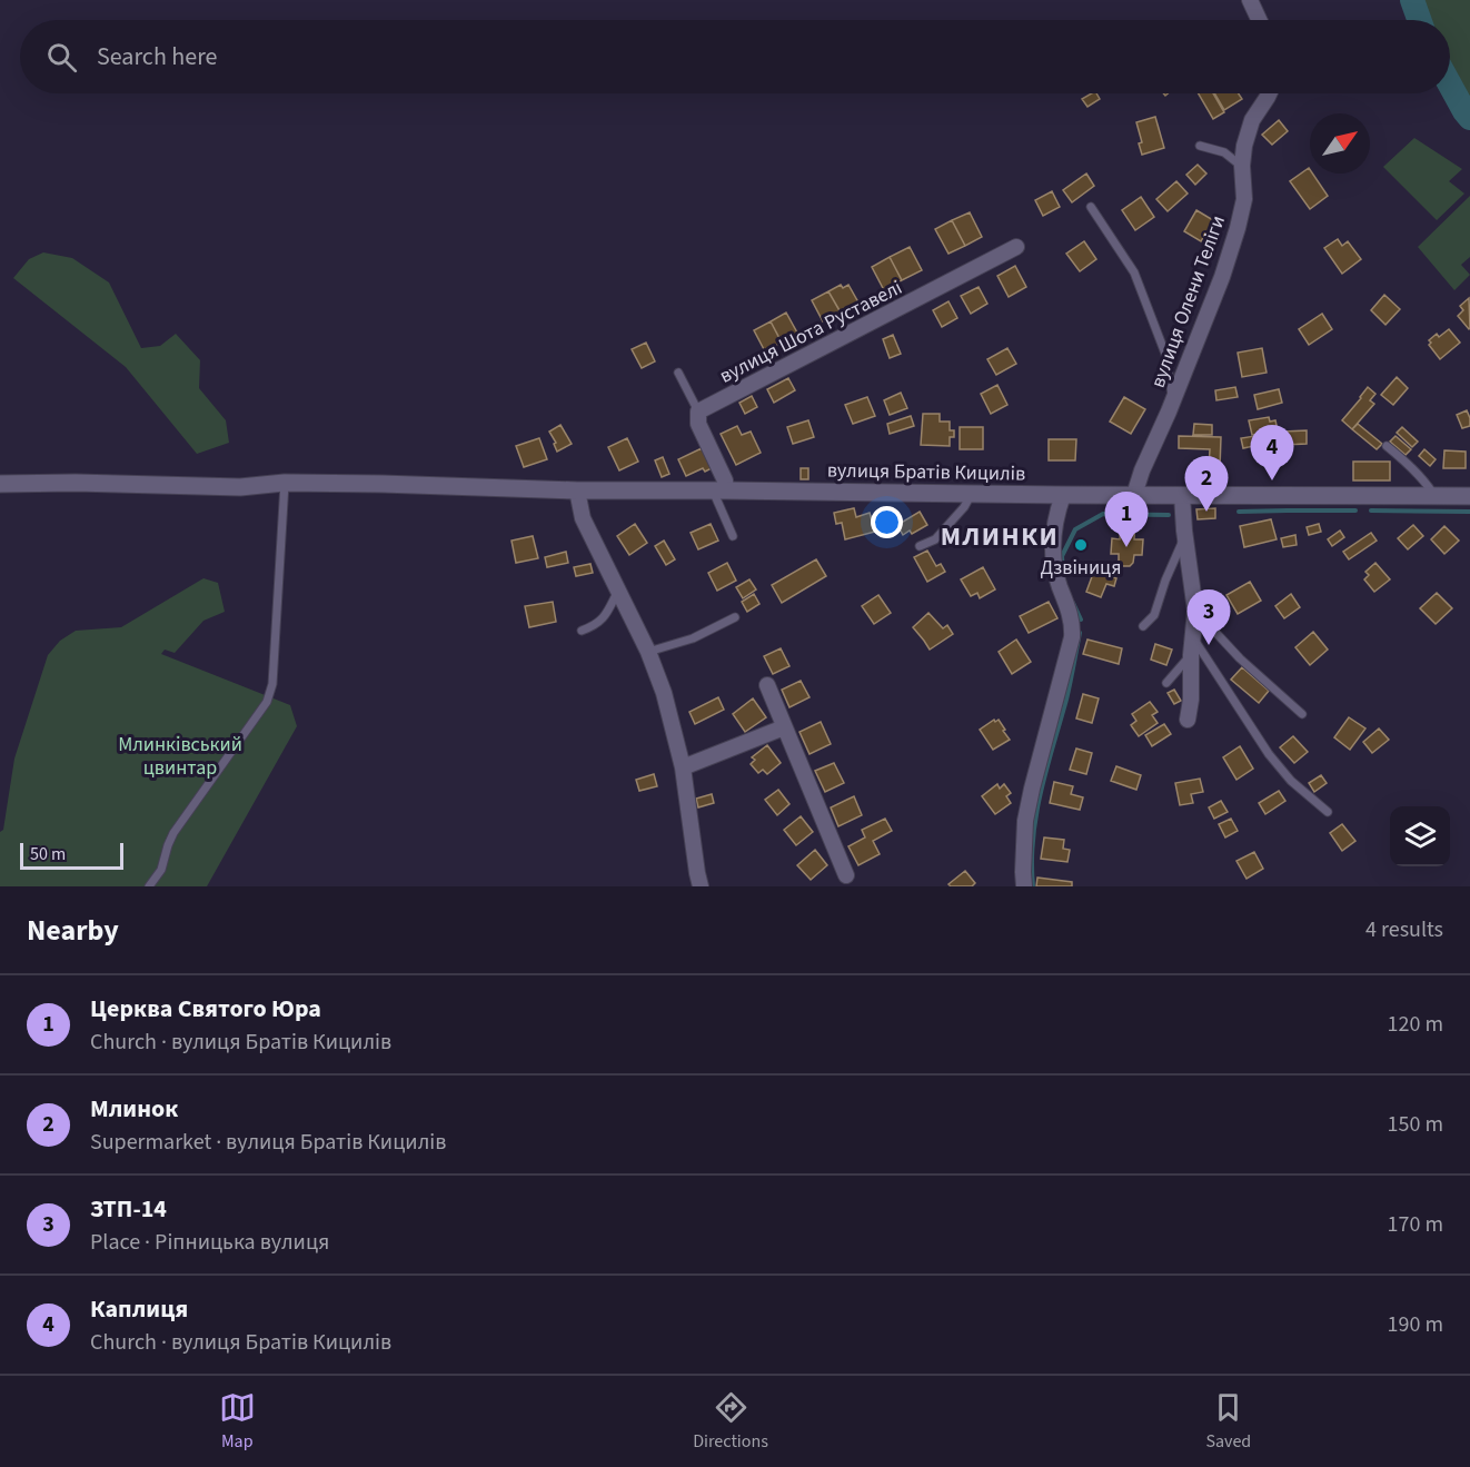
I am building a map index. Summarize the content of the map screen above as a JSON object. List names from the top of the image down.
{
  "streets": {
    "street": ["вулиця Олени Теліги", "вулиця Шота Руставелі", "вулиця Братів Кицилів"]
  },
  "crossings": [
    ["вулиця Олени Теліги", "вулиця Братів Кицилів"]
  ],
  "districts": ["МЛИНКИ"],
  "parks": ["Млинківський цвинтар"],
  "places": ["Дзвіниця"],
  "scale_bar": "50 m",
  "north": "top right",
  "page": {
    "search": "Search here",
    "pins": [
      "4",
      "2",
      "1",
      "3"
    ],
    "scale": "50 m",
    "heading": ["Nearby", "4 results"],
    "list": [
      {
        "mark": "1",
        "name": "Церква Святого Юра",
        "note": "Church · вулиця Братів Кицилів",
        "value": "120 m"
      },
      {
        "mark": "2",
        "name": "Млинок",
        "note": "Supermarket · вулиця Братів Кицилів",
        "value": "150 m"
      },
      {
        "mark": "3",
        "name": "ЗТП-14",
        "note": "Place · Ріпницька вулиця",
        "value": "170 m"
      },
      {
        "mark": "4",
        "name": "Каплиця",
        "note": "Church · вулиця Братів Кицилів",
        "value": "190 m"
      }
    ],
    "nav": ["Map", "Directions", "Saved"]
  }
}
